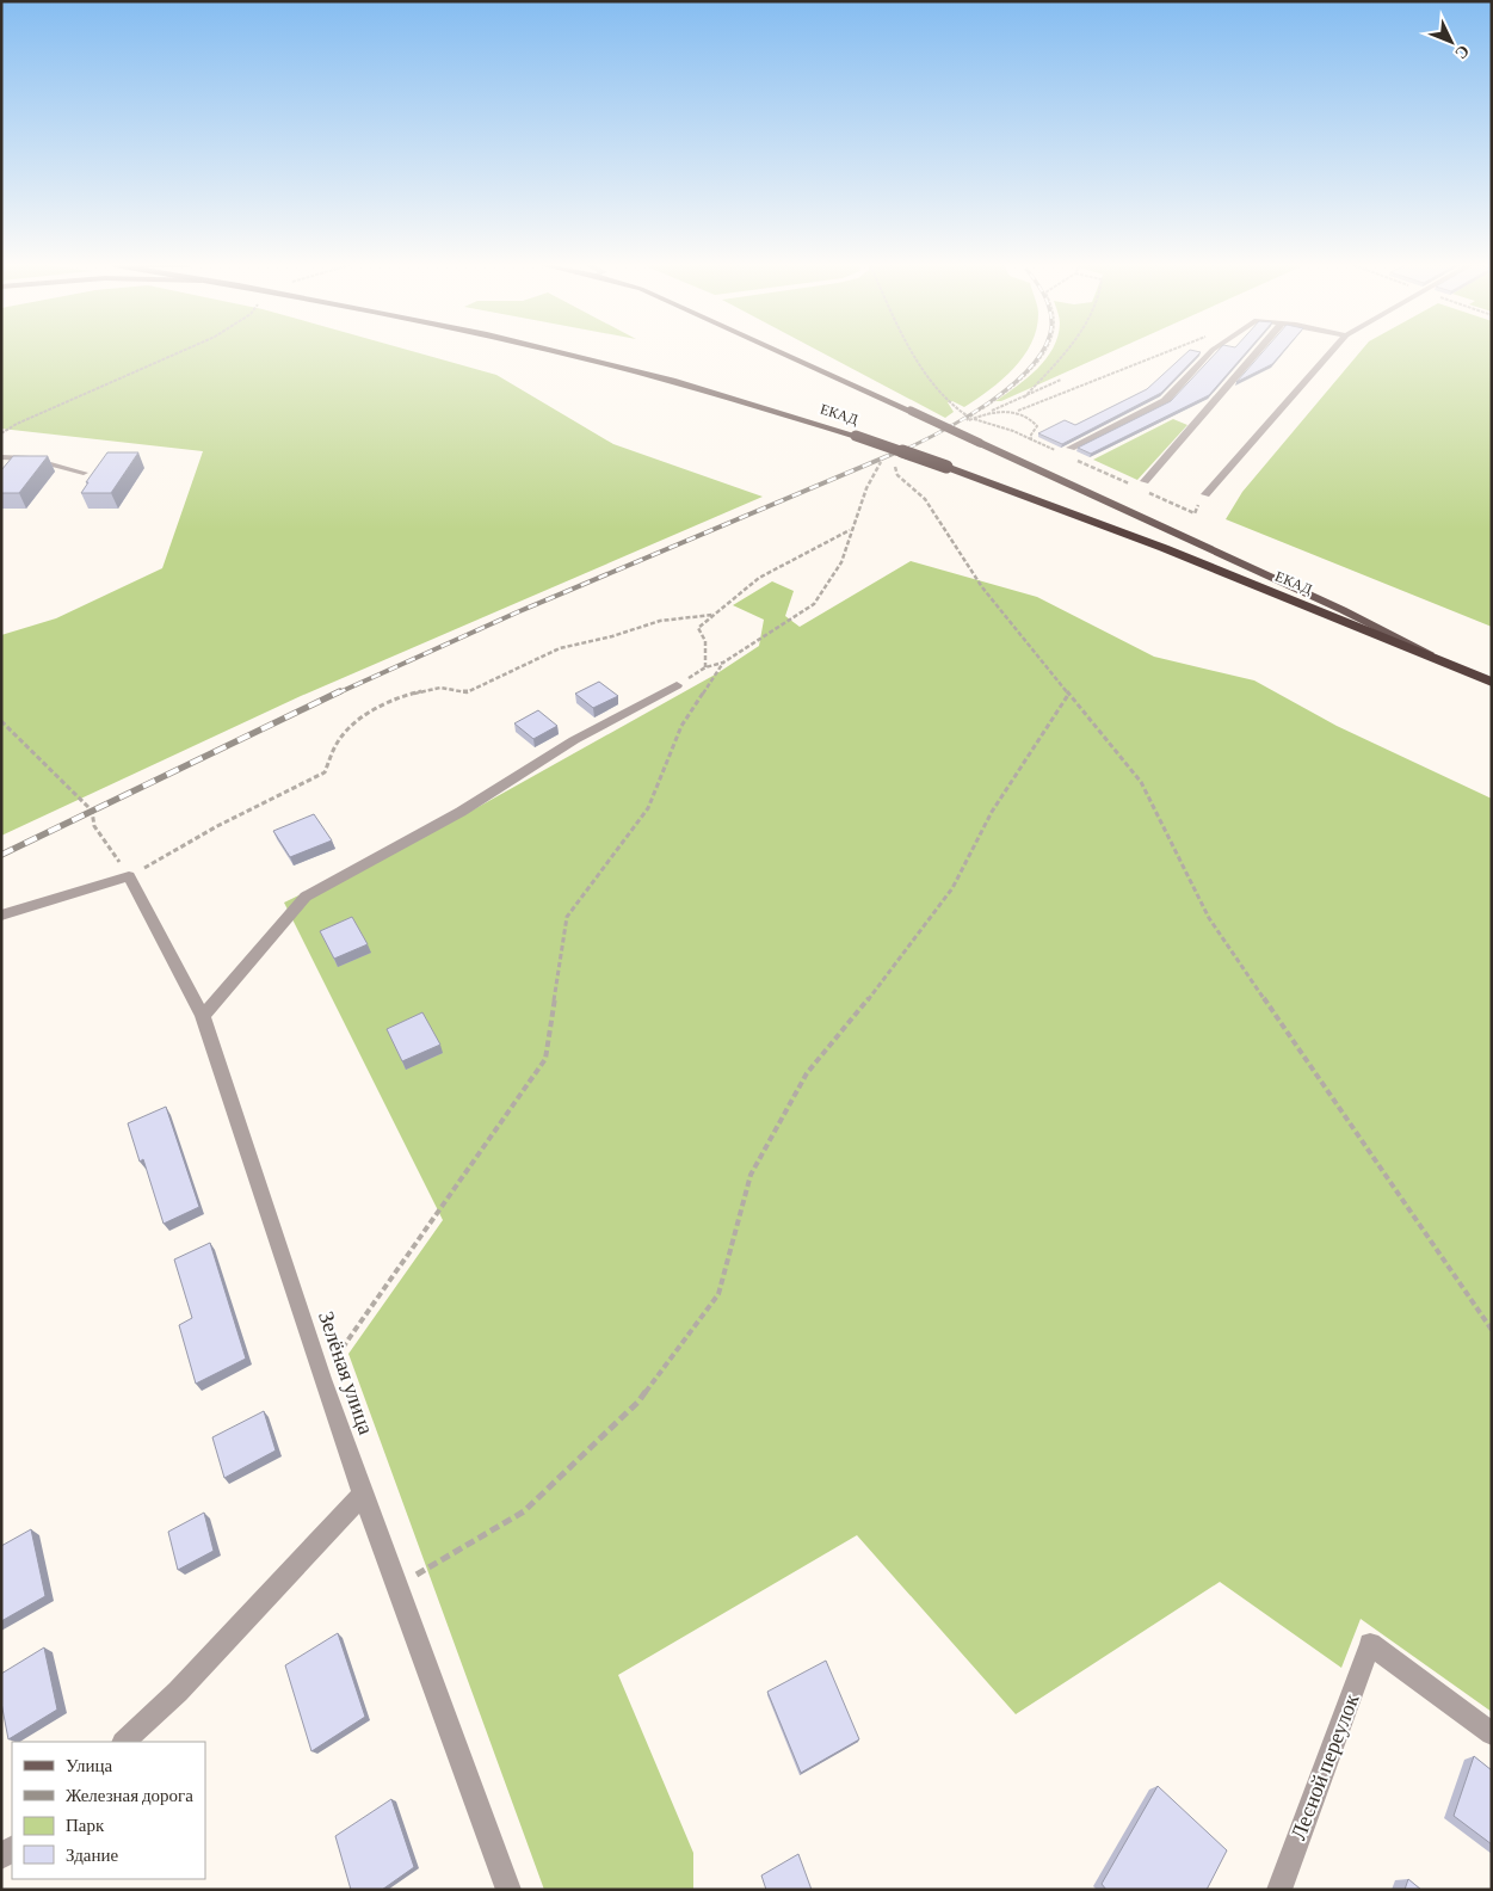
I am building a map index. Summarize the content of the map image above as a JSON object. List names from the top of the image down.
{
  "streets": {
    "highway": ["ЕКАД"],
    "street": ["Зелёная улица", "Лесной переулок"]
  },
  "legend": [
    "Улица",
    "Железная дорога",
    "Парк",
    "Здание"
  ],
  "north": "bottom right"
}
